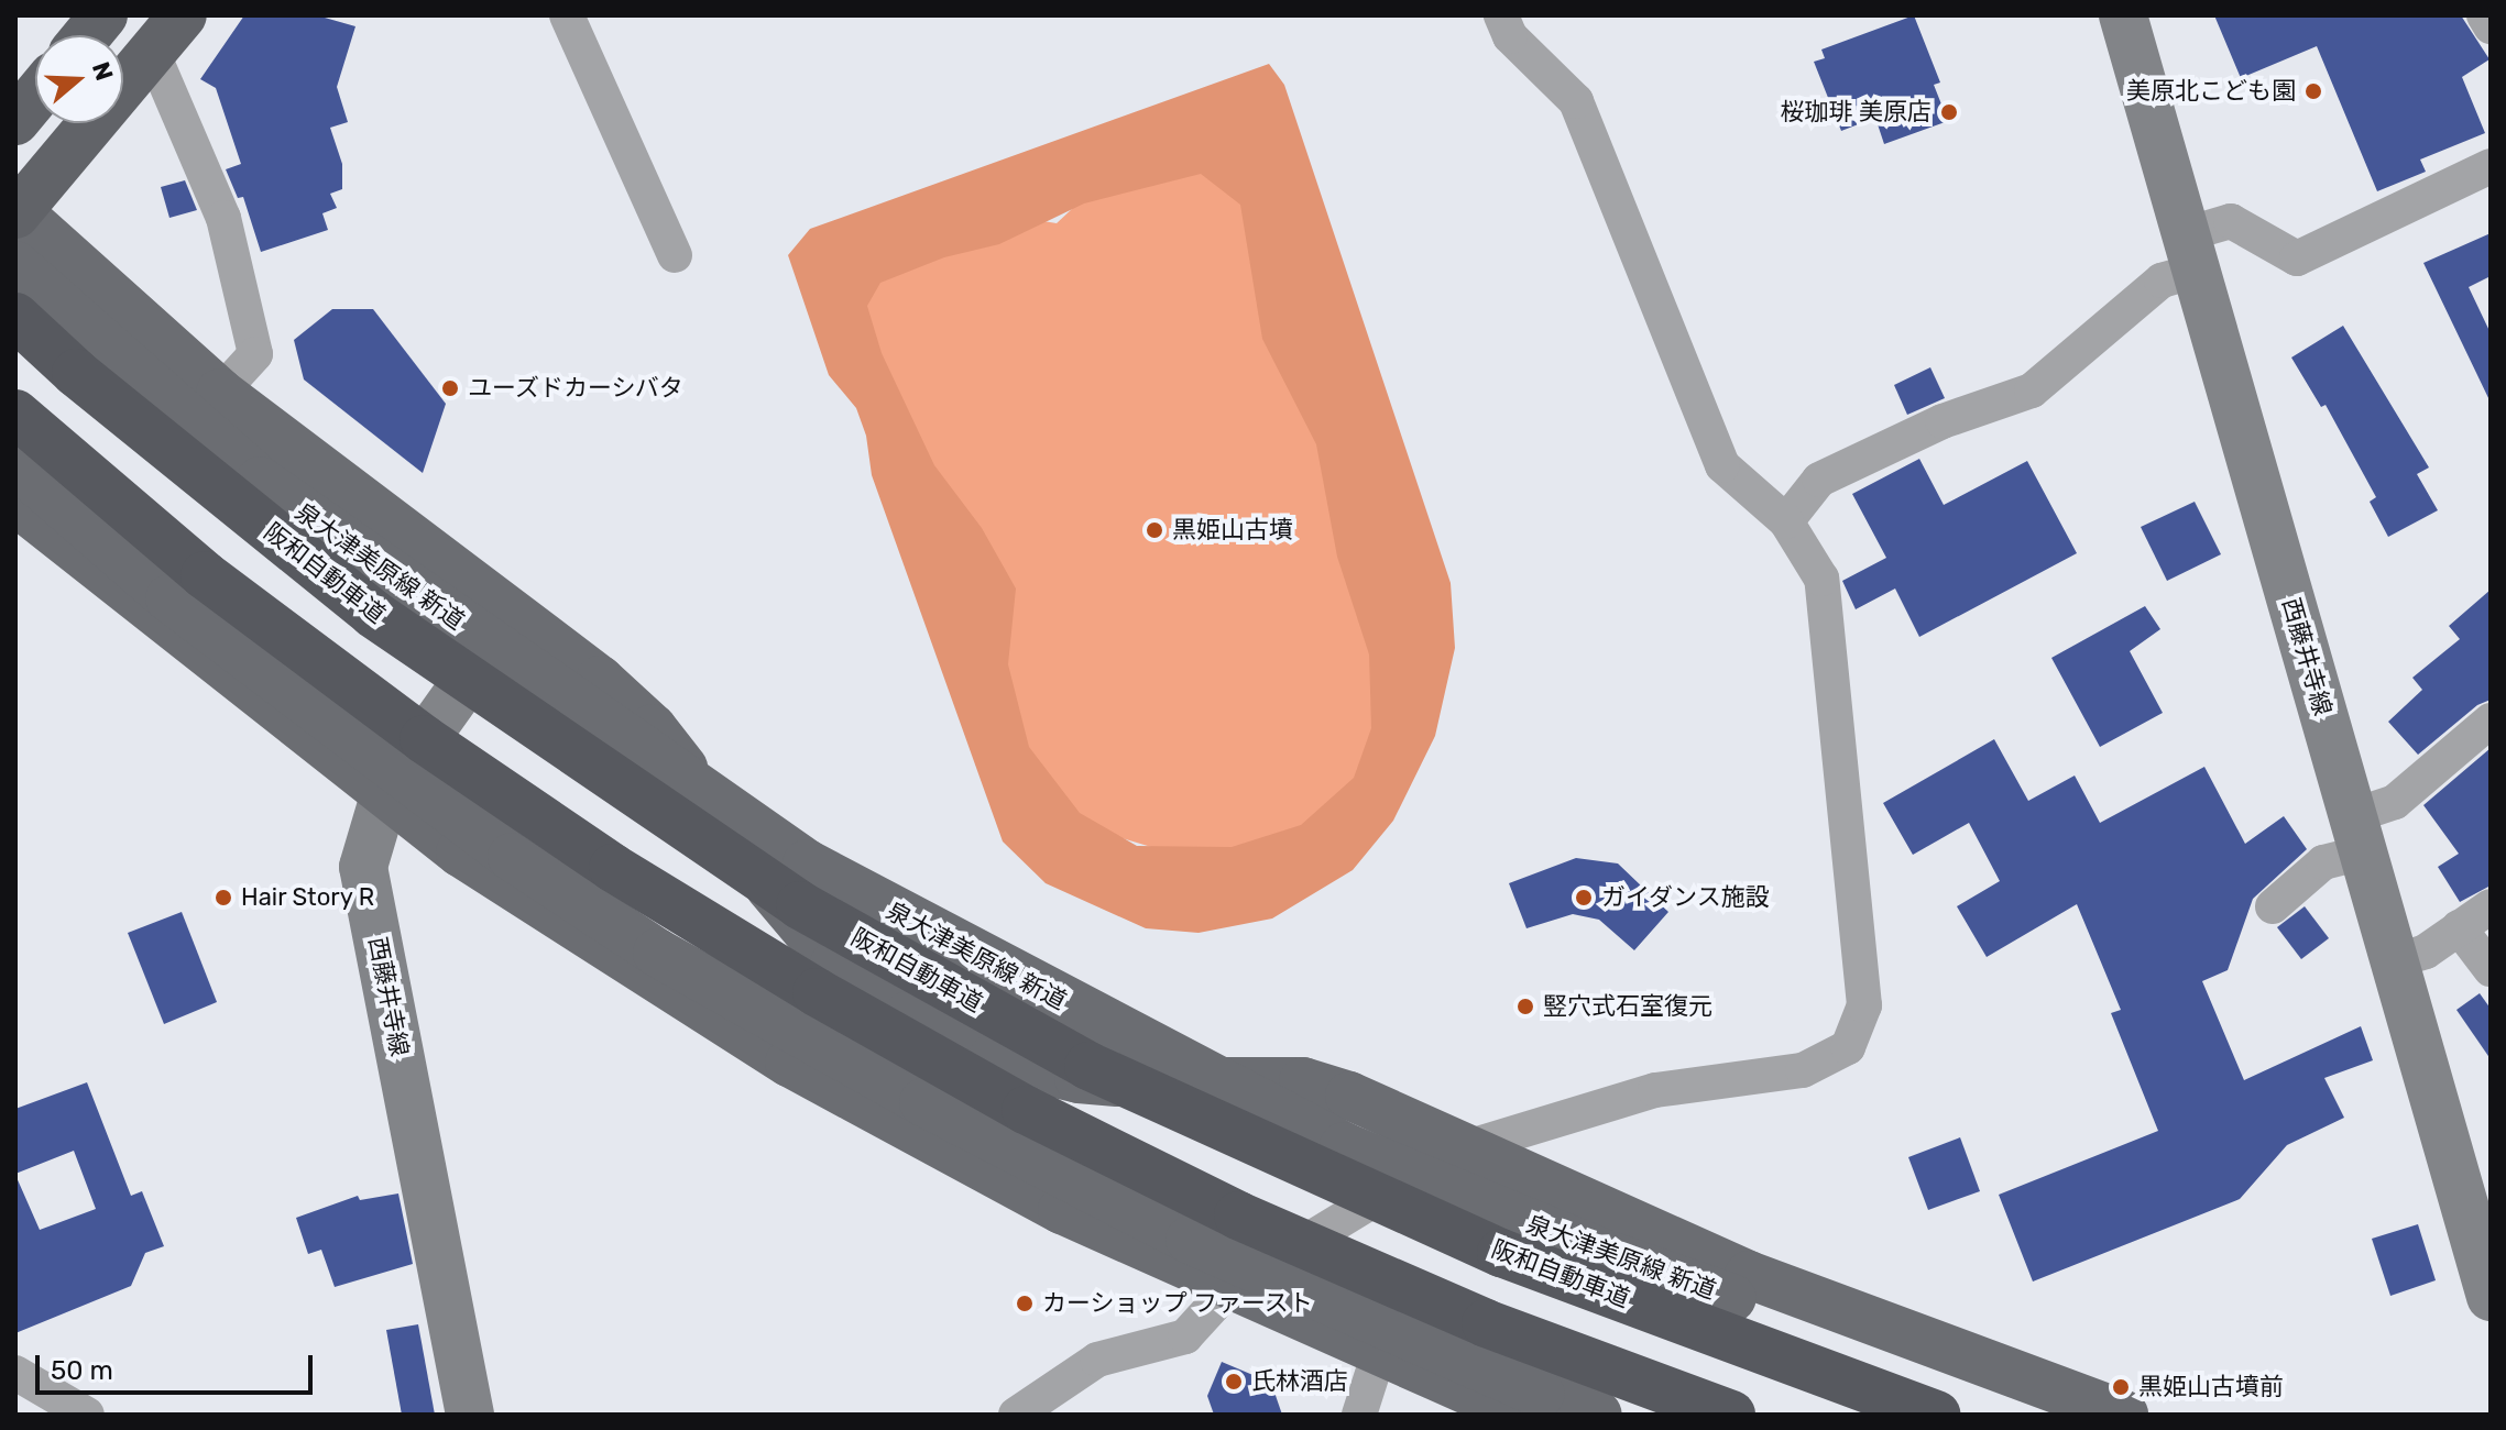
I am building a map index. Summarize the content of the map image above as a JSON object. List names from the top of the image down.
{
  "streets": {
    "highway": ["阪和自動車道"],
    "main road": ["泉大津美原線 新道", "西藤井寺線"]
  },
  "places": [
    "美原北こども園",
    "桜珈琲 美原店",
    "ユーズドカーシバタ",
    "黒姫山古墳",
    "Hair Story R",
    "ガイダンス施設",
    "竪穴式石室復元",
    "カーショップ ファースト",
    "氏林酒店",
    "黒姫山古墳前"
  ],
  "scale_bar": "50 m",
  "north": "right"
}
